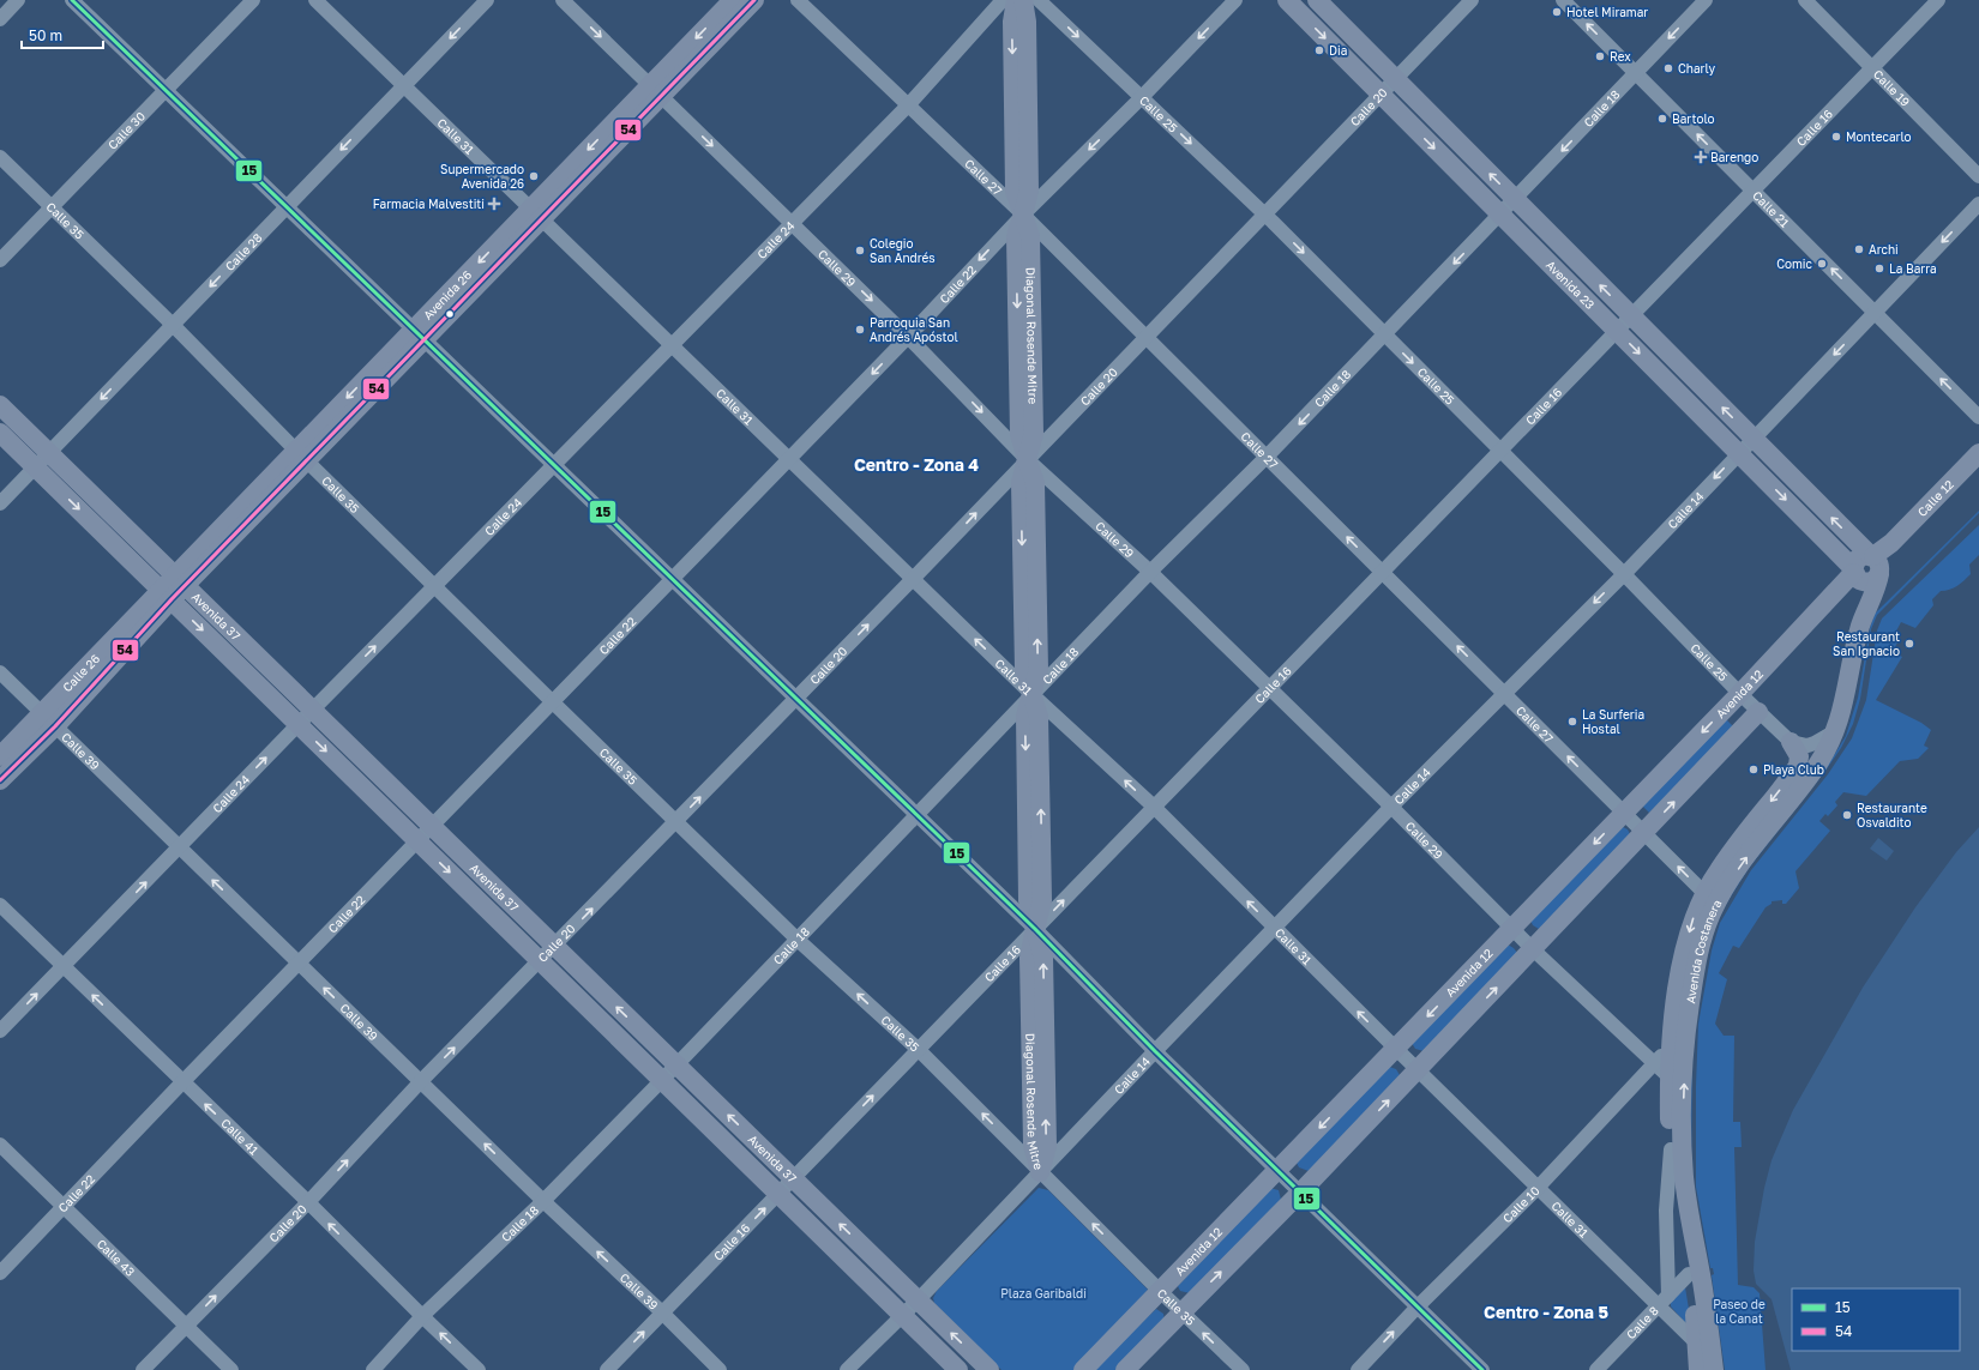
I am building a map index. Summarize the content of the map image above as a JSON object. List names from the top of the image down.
{
  "streets": {
    "main road": [
      "Avenida 23",
      "Avenida 26",
      "Diagonal Rosende Mitre",
      "Calle 12",
      "Avenida 37",
      "Calle 26",
      "Avenida 12",
      "Avenida Costanera"
    ],
    "street": [
      "Calle 19",
      "Calle 20",
      "Calle 18",
      "Calle 25",
      "Calle 16",
      "Calle 30",
      "Calle 31",
      "Calle 27",
      "Calle 21",
      "Calle 35",
      "Calle 24",
      "Calle 28",
      "Calle 29",
      "Calle 22",
      "Calle 14",
      "Calle 39",
      "Calle 41",
      "Calle 10",
      "Calle 43",
      "Calle 8"
    ]
  },
  "crossings": [
    ["Calle 19", "Calle 16"],
    ["Calle 20", "Calle 25"],
    ["Calle 20", "Calle 31"],
    ["Calle 20", "Calle 27"],
    ["Calle 20", "Calle 35"],
    ["Calle 20", "Calle 29"],
    ["Calle 20", "Avenida 23"],
    ["Calle 20", "Diagonal Rosende Mitre"],
    ["Calle 20", "Avenida 37"],
    ["Calle 20", "Calle 39"],
    ["Calle 20", "Calle 41"],
    ["Calle 20", "Calle 43"],
    ["Calle 18", "Calle 25"],
    ["Calle 18", "Calle 31"],
    ["Calle 18", "Calle 27"],
    ["Calle 18", "Calle 21"],
    ["Calle 18", "Calle 35"],
    ["Calle 18", "Calle 29"],
    ["Calle 18", "Avenida 23"],
    ["Calle 18", "Diagonal Rosende Mitre"],
    ["Calle 18", "Avenida 37"],
    ["Calle 18", "Calle 39"],
    ["Calle 18", "Calle 41"],
    ["Calle 25", "Calle 16"],
    ["Calle 25", "Calle 22"],
    ["Calle 25", "Calle 14"],
    ["Calle 25", "Avenida 12"],
    ["Calle 25", "Avenida Costanera"],
    ["Calle 16", "Calle 31"],
    ["Calle 16", "Calle 27"],
    ["Calle 16", "Calle 21"],
    ["Calle 16", "Calle 35"],
    ["Calle 16", "Calle 29"],
    ["Calle 16", "Avenida 23"],
    ["Calle 16", "Diagonal Rosende Mitre"],
    ["Calle 16", "Avenida 37"],
    ["Calle 16", "Calle 39"],
    ["Calle 30", "Calle 35"],
    ["Calle 31", "Calle 24"],
    ["Calle 31", "Calle 28"],
    ["Calle 31", "Calle 22"],
    ["Calle 31", "Avenida 26"],
    ["Calle 31", "Diagonal Rosende Mitre"],
    ["Calle 31", "Calle 14"],
    ["Calle 31", "Avenida 12"],
    ["Calle 31", "Avenida Costanera"],
    ["Calle 31", "Calle 10"],
    ["Calle 31", "Calle 8"],
    ["Calle 27", "Calle 24"],
    ["Calle 27", "Calle 22"],
    ["Calle 27", "Diagonal Rosende Mitre"],
    ["Calle 27", "Calle 14"],
    ["Calle 27", "Avenida 12"],
    ["Calle 27", "Avenida Costanera"],
    ["Calle 21", "Calle 14"],
    ["Calle 35", "Calle 24"],
    ["Calle 35", "Calle 28"],
    ["Calle 35", "Calle 22"],
    ["Calle 35", "Avenida 26"],
    ["Calle 35", "Diagonal Rosende Mitre"],
    ["Calle 35", "Calle 14"],
    ["Calle 35", "Avenida 12"],
    ["Calle 24", "Calle 29"],
    ["Calle 24", "Avenida 37"],
    ["Calle 24", "Calle 39"],
    ["Calle 24", "Calle 41"],
    ["Calle 28", "Avenida 37"],
    ["Calle 29", "Calle 22"],
    ["Calle 29", "Avenida 26"],
    ["Calle 29", "Diagonal Rosende Mitre"],
    ["Calle 29", "Calle 14"],
    ["Calle 29", "Avenida 12"],
    ["Calle 29", "Avenida Costanera"],
    ["Calle 29", "Calle 10"],
    ["Calle 22", "Diagonal Rosende Mitre"],
    ["Calle 22", "Avenida 37"],
    ["Calle 22", "Calle 39"],
    ["Calle 22", "Calle 41"],
    ["Calle 22", "Calle 43"],
    ["Avenida 23", "Calle 12"],
    ["Avenida 23", "Calle 14"],
    ["Avenida 23", "Avenida 12"],
    ["Avenida 23", "Avenida Costanera"],
    ["Avenida 26", "Avenida 37"],
    ["Avenida 26", "Calle 26"],
    ["Diagonal Rosende Mitre", "Calle 14"],
    ["Calle 12", "Avenida Costanera"],
    ["Calle 14", "Avenida 37"],
    ["Avenida 37", "Calle 26"],
    ["Calle 26", "Calle 39"],
    ["Avenida Costanera", "Calle 10"],
    ["Avenida Costanera", "Calle 8"]
  ],
  "one_way": [
    "Calle 20",
    "Calle 25",
    "Calle 27",
    "Calle 21",
    "Calle 24",
    "Calle 28",
    "Calle 29",
    "Calle 22",
    "Calle 14",
    "Calle 39",
    "Calle 41"
  ],
  "districts": ["Centro - Zona 4", "Centro - Zona 5"],
  "parks": ["Plaza Garibaldi", "Paseo de la Canat"],
  "places": {
    "other": [
      "Hotel Miramar",
      "Dia",
      "Rex",
      "Charly",
      "Bartolo",
      "Montecarlo",
      "Supermercado Avenida 26",
      "Archi",
      "Colegio San Andrés",
      "Comic",
      "La Barra",
      "Parroquia San Andrés Apóstol",
      "Restaurant San Ignacio",
      "La Surferia Hostal",
      "Playa Club",
      "Restaurante Osvaldito"
    ],
    "health": ["Barengo", "Farmacia Malvestiti"]
  },
  "lines": ["transit line 15", "transit line 54"],
  "legend": ["15", "54"],
  "scale_bar": "50 m"
}
